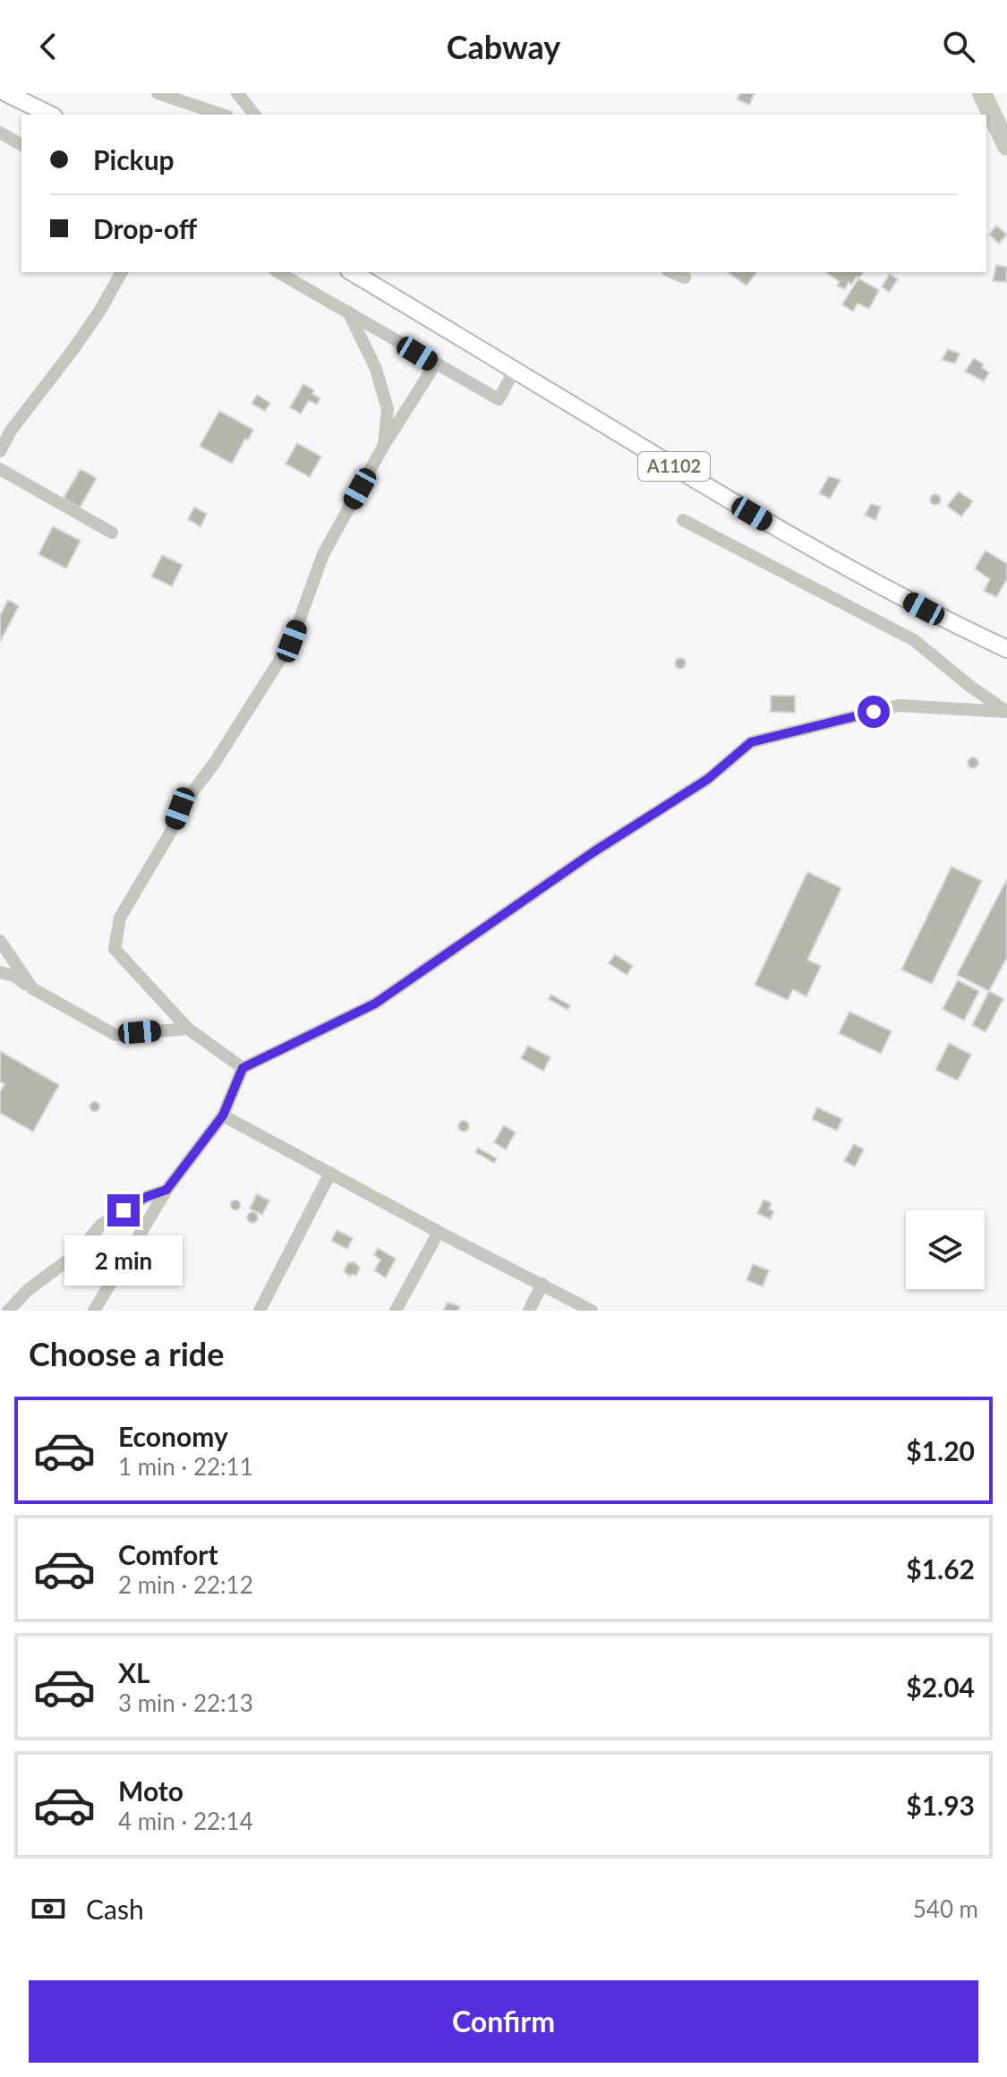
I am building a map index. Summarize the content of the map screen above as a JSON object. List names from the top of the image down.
{
  "streets": {
    "main road": ["A1102"]
  },
  "page": {
    "header": "Cabway",
    "banner": ["Pickup", "Drop-off"],
    "bubble": "2 min",
    "heading": "Choose a ride",
    "list": [
      {
        "name": "Economy",
        "note": "1 min · 22:11",
        "value": "$1.20"
      },
      {
        "name": "Comfort",
        "note": "2 min · 22:12",
        "value": "$1.62"
      },
      {
        "name": "XL",
        "note": "3 min · 22:13",
        "value": "$2.04"
      },
      {
        "name": "Moto",
        "note": "4 min · 22:14",
        "value": "$1.93"
      }
    ],
    "pay": ["Cash", "540 m"],
    "buttons": "Confirm"
  }
}
